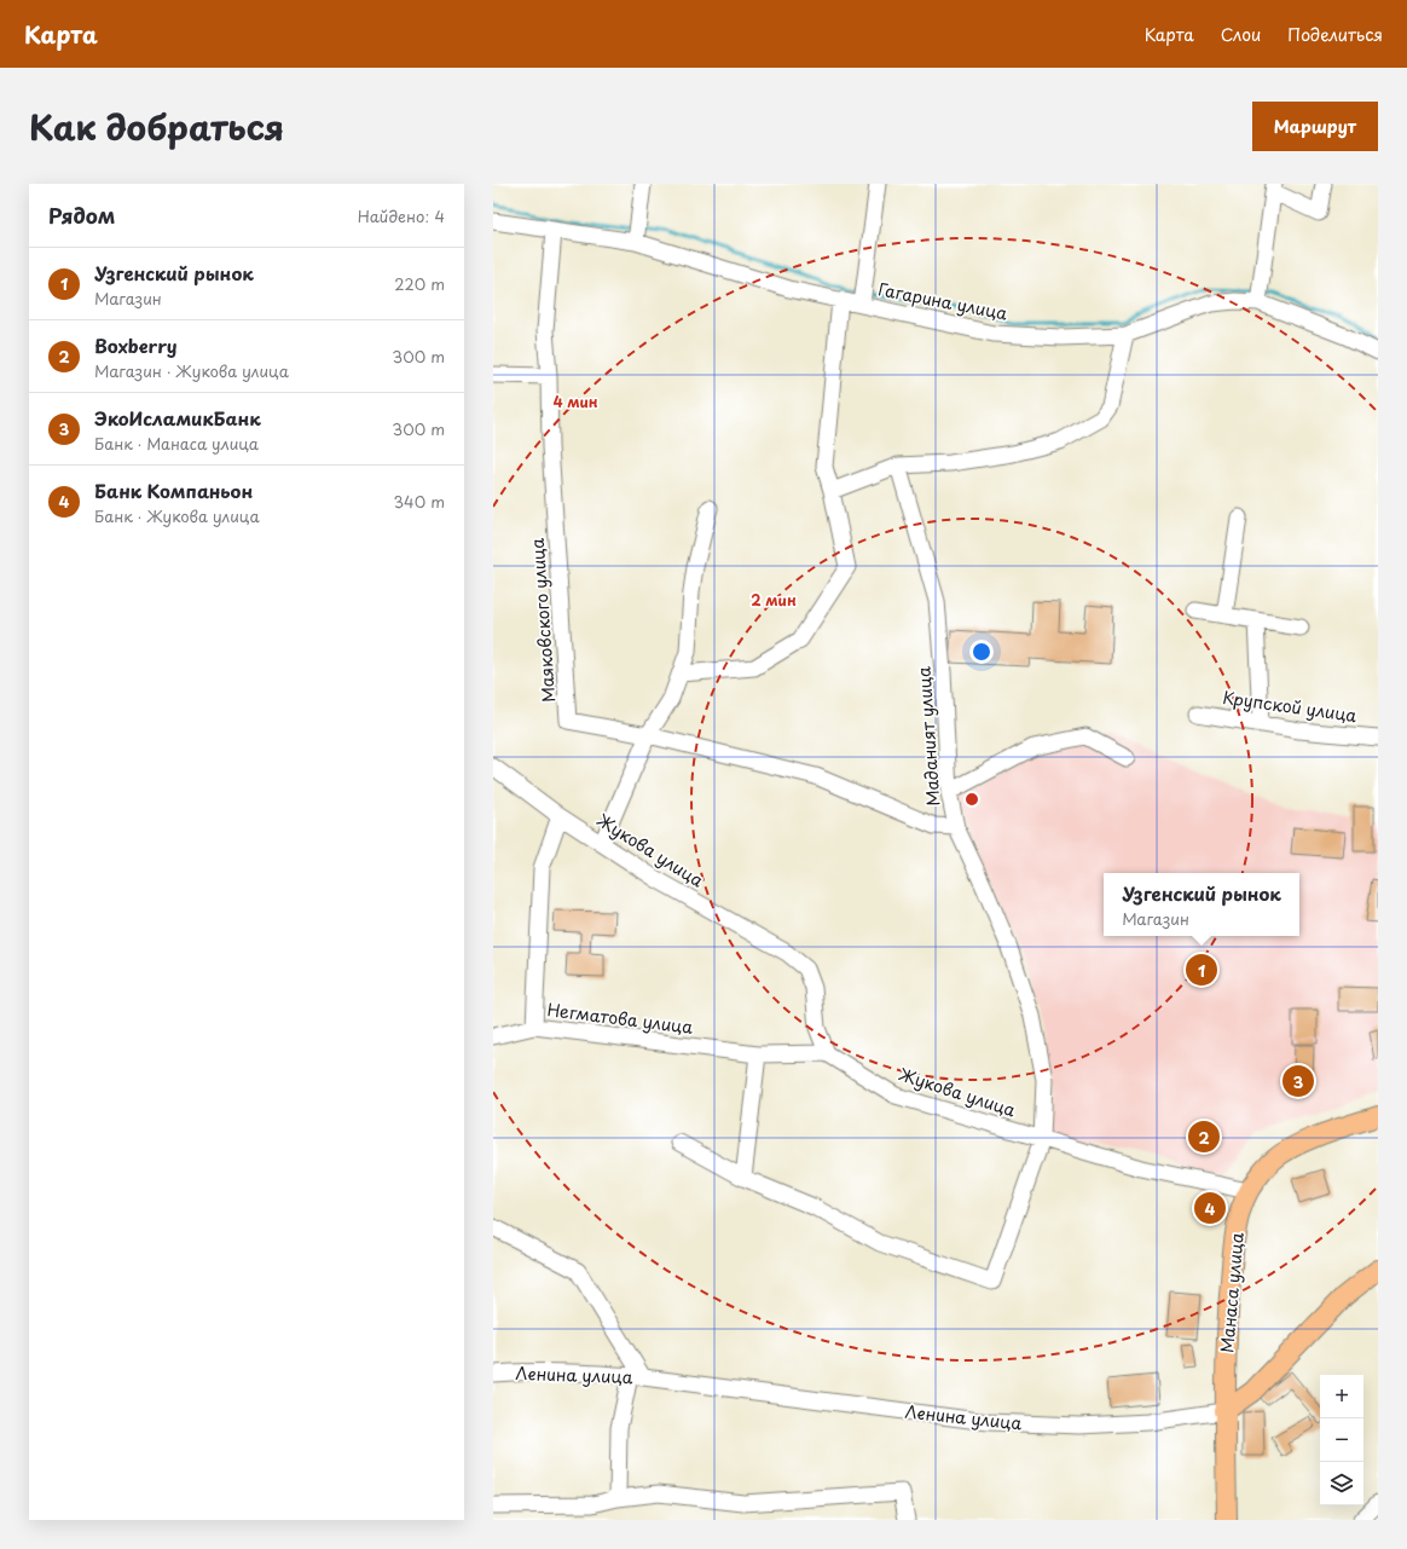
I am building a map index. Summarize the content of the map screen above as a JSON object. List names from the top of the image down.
{
  "streets": {
    "main road": ["Манаса улица", "Ленина улица"],
    "street": [
      "Гагарина улица",
      "Маяковского улица",
      "Крупской улица",
      "Маданият улица",
      "Жукова улица",
      "Негматова улица"
    ]
  },
  "crossings": [
    ["Гагарина улица", "Маяковского улица"],
    ["Маяковского улица", "Маданият улица"],
    ["Маданият улица", "Жукова улица"],
    ["Жукова улица", "Негматова улица"],
    ["Жукова улица", "Манаса улица"],
    ["Манаса улица", "Ленина улица"]
  ],
  "page": {
    "header": "Карта",
    "nav": ["Карта", "Слои", "Поделиться"],
    "title": "Как добраться",
    "buttons": "Маршрут",
    "heading": ["Рядом", "Найдено: 4"],
    "list": [
      {
        "mark": "1",
        "name": "Узгенский рынок",
        "note": "Магазин",
        "value": "220 m"
      },
      {
        "mark": "2",
        "name": "Boxberry",
        "note": "Магазин · Жукова улица",
        "value": "300 m"
      },
      {
        "mark": "3",
        "name": "ЭкоИсламикБанк",
        "note": "Банк · Манаса улица",
        "value": "300 m"
      },
      {
        "mark": "4",
        "name": "Банк Компаньон",
        "note": "Банк · Жукова улица",
        "value": "340 m"
      }
    ],
    "popup": ["Узгенский рынок", "Магазин"],
    "pins": [
      "1",
      "3",
      "2",
      "4"
    ],
    "map_buttons": ["+", "−"]
  },
  "rings": ["4 мин", "2 мин"]
}
